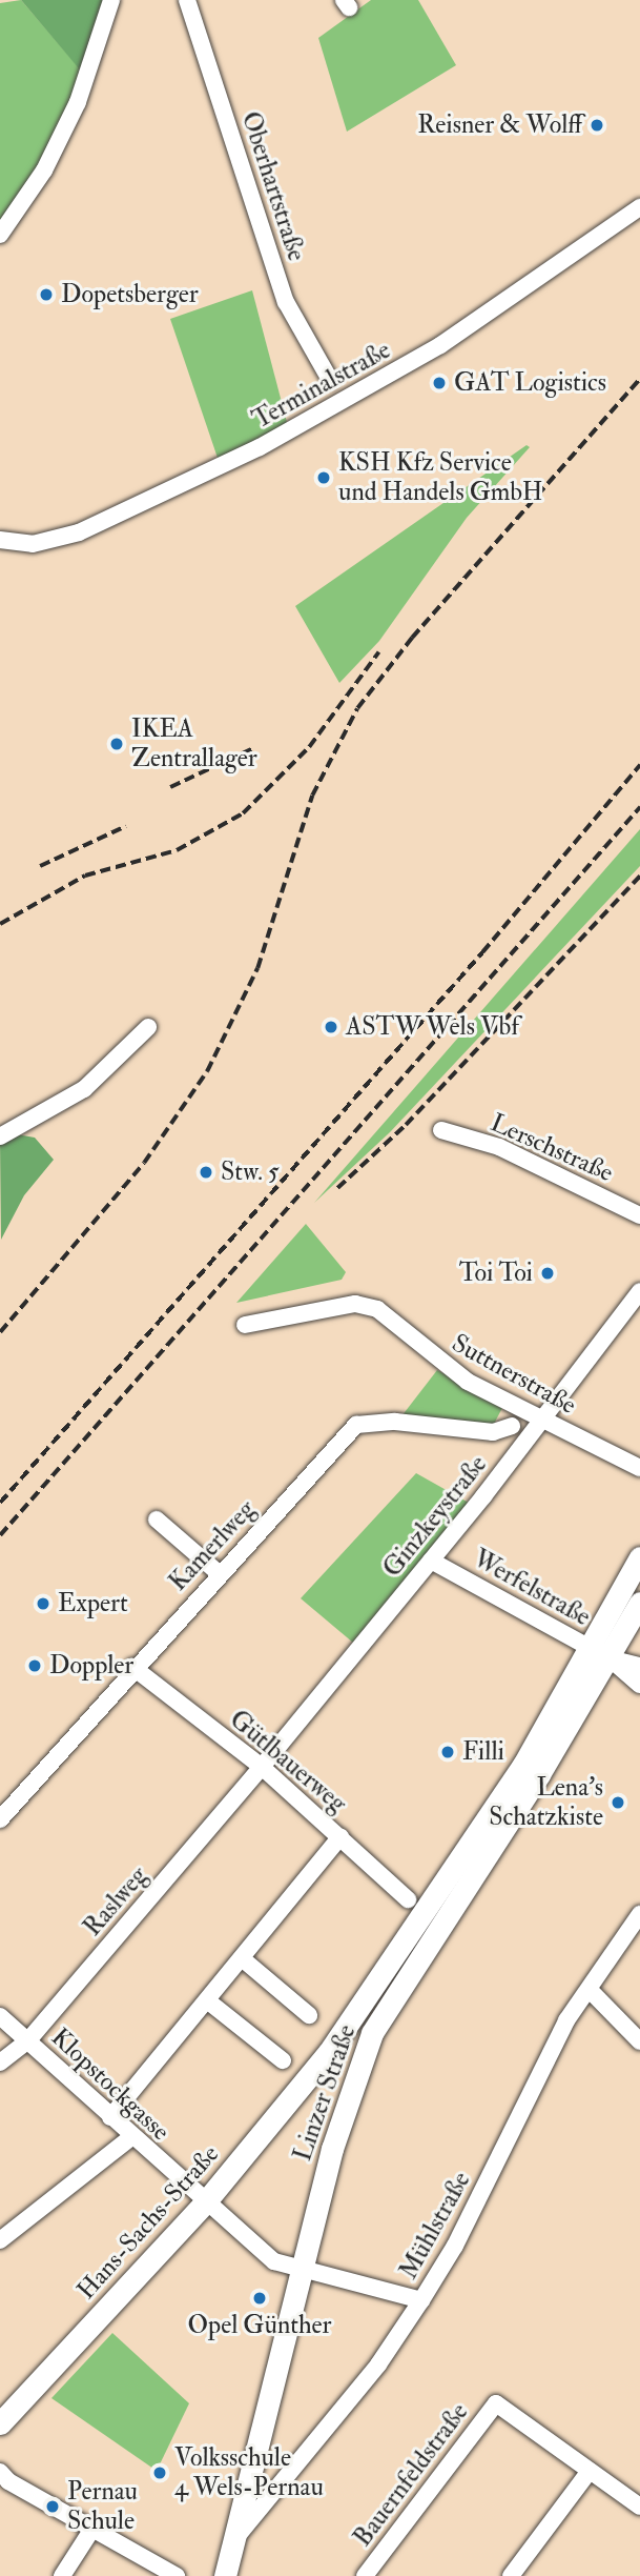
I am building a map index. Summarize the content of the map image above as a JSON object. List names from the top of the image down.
{
  "streets": {
    "main road": ["Linzer Straße", "Hans-Sachs-Straße"],
    "street": [
      "Oberhartstraße",
      "Terminalstraße",
      "Lerschstraße",
      "Suttnerstraße",
      "Ginzkeystraße",
      "Kamerlweg",
      "Werfelstraße",
      "Gütlbauerweg",
      "Raslweg",
      "Klopstockgasse",
      "Mühlstraße",
      "Bauernfeldstraße"
    ]
  },
  "crossings": [
    ["Suttnerstraße", "Ginzkeystraße"],
    ["Ginzkeystraße", "Werfelstraße"],
    ["Ginzkeystraße", "Gütlbauerweg"],
    ["Ginzkeystraße", "Raslweg"],
    ["Kamerlweg", "Gütlbauerweg"],
    ["Werfelstraße", "Linzer Straße"],
    ["Gütlbauerweg", "Raslweg"],
    ["Raslweg", "Klopstockgasse"],
    ["Klopstockgasse", "Linzer Straße"],
    ["Klopstockgasse", "Hans-Sachs-Straße"],
    ["Klopstockgasse", "Mühlstraße"],
    ["Linzer Straße", "Hans-Sachs-Straße"],
    ["Linzer Straße", "Mühlstraße"]
  ],
  "places": [
    "Reisner & Wolff",
    "Dopetsberger",
    "GAT Logistics",
    "KSH Kfz Service und Handels GmbH",
    "IKEA Zentrallager",
    "ASTW Wels Vbf",
    "Stw. 5",
    "Toi Toi",
    "Expert",
    "Doppler",
    "Filli",
    "Lena's Schatzkiste",
    "Opel Günther",
    "Volksschule 4 Wels-Pernau",
    "Pernau Schule"
  ]
}
